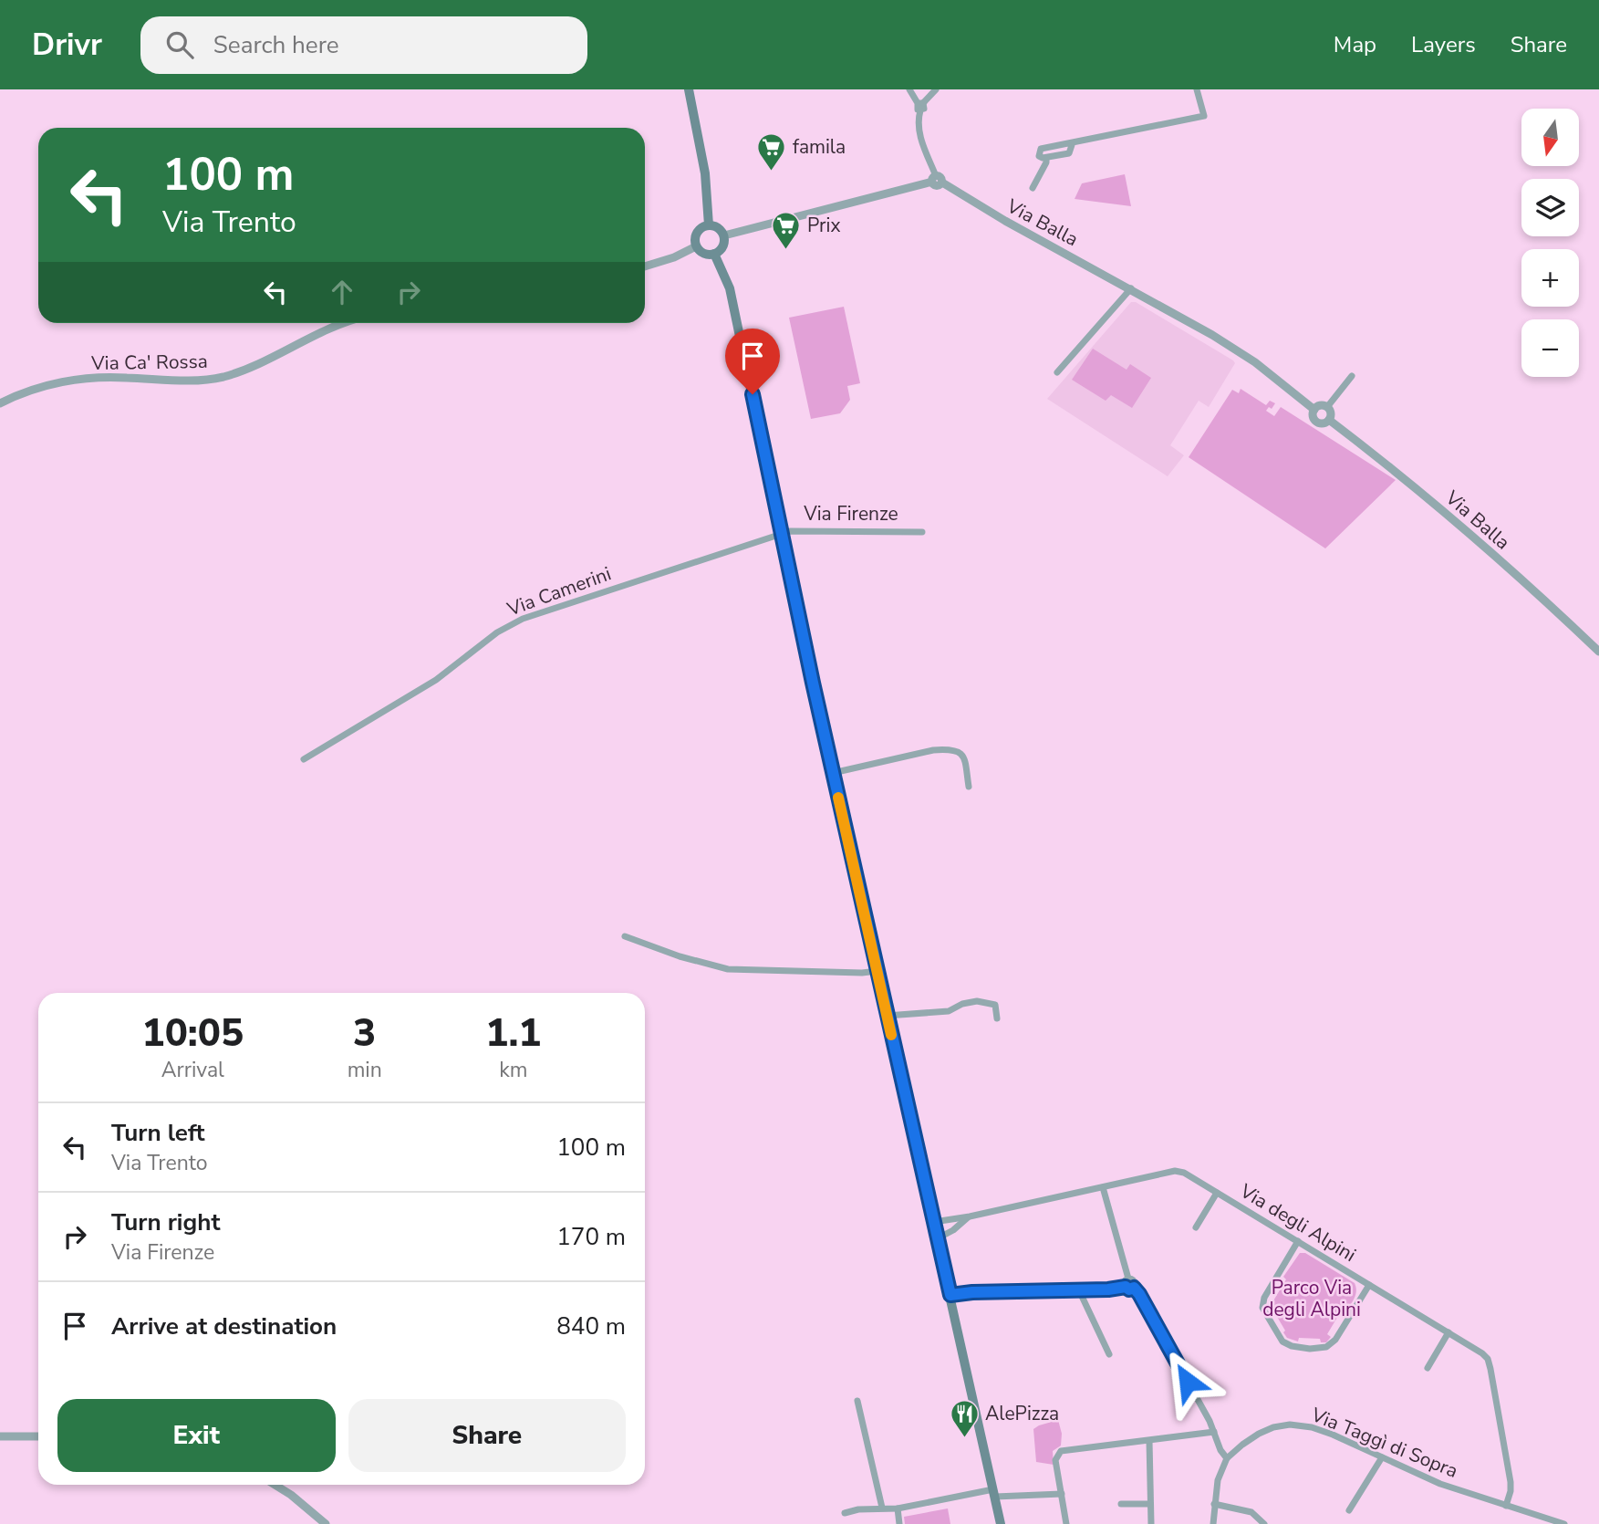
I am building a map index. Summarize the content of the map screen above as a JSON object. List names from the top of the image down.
{
  "streets": {
    "main road": ["Via Firenze"],
    "street": [
      "Via Balla",
      "Via Ca' Rossa",
      "Via Camerini",
      "Via degli Alpini",
      "Via Taggì di Sopra"
    ]
  },
  "crossings": [
    ["Via Firenze", "Via Camerini"],
    ["Via Firenze", "Via degli Alpini"],
    ["Via degli Alpini", "Via Taggì di Sopra"]
  ],
  "parks": ["Parco Via degli Alpini"],
  "places": {
    "supermarket": ["famila", "Prix"],
    "restaurant": ["AlePizza"]
  },
  "north": "bottom",
  "page": {
    "header": "Drivr",
    "search": "Search here",
    "nav": ["Map", "Layers", "Share"],
    "map_buttons": ["+", "−"],
    "turn": ["100 m", "Via Trento"],
    "eta": [
      "10:05",
      "Arrival",
      "3",
      "min",
      "1.1",
      "km"
    ],
    "list": [
      {
        "name": "Turn left",
        "note": "Via Trento",
        "value": "100 m"
      },
      {
        "name": "Turn right",
        "note": "Via Firenze",
        "value": "170 m"
      },
      {
        "name": "Arrive at destination",
        "value": "840 m"
      }
    ],
    "buttons": ["Exit", "Share"]
  }
}
